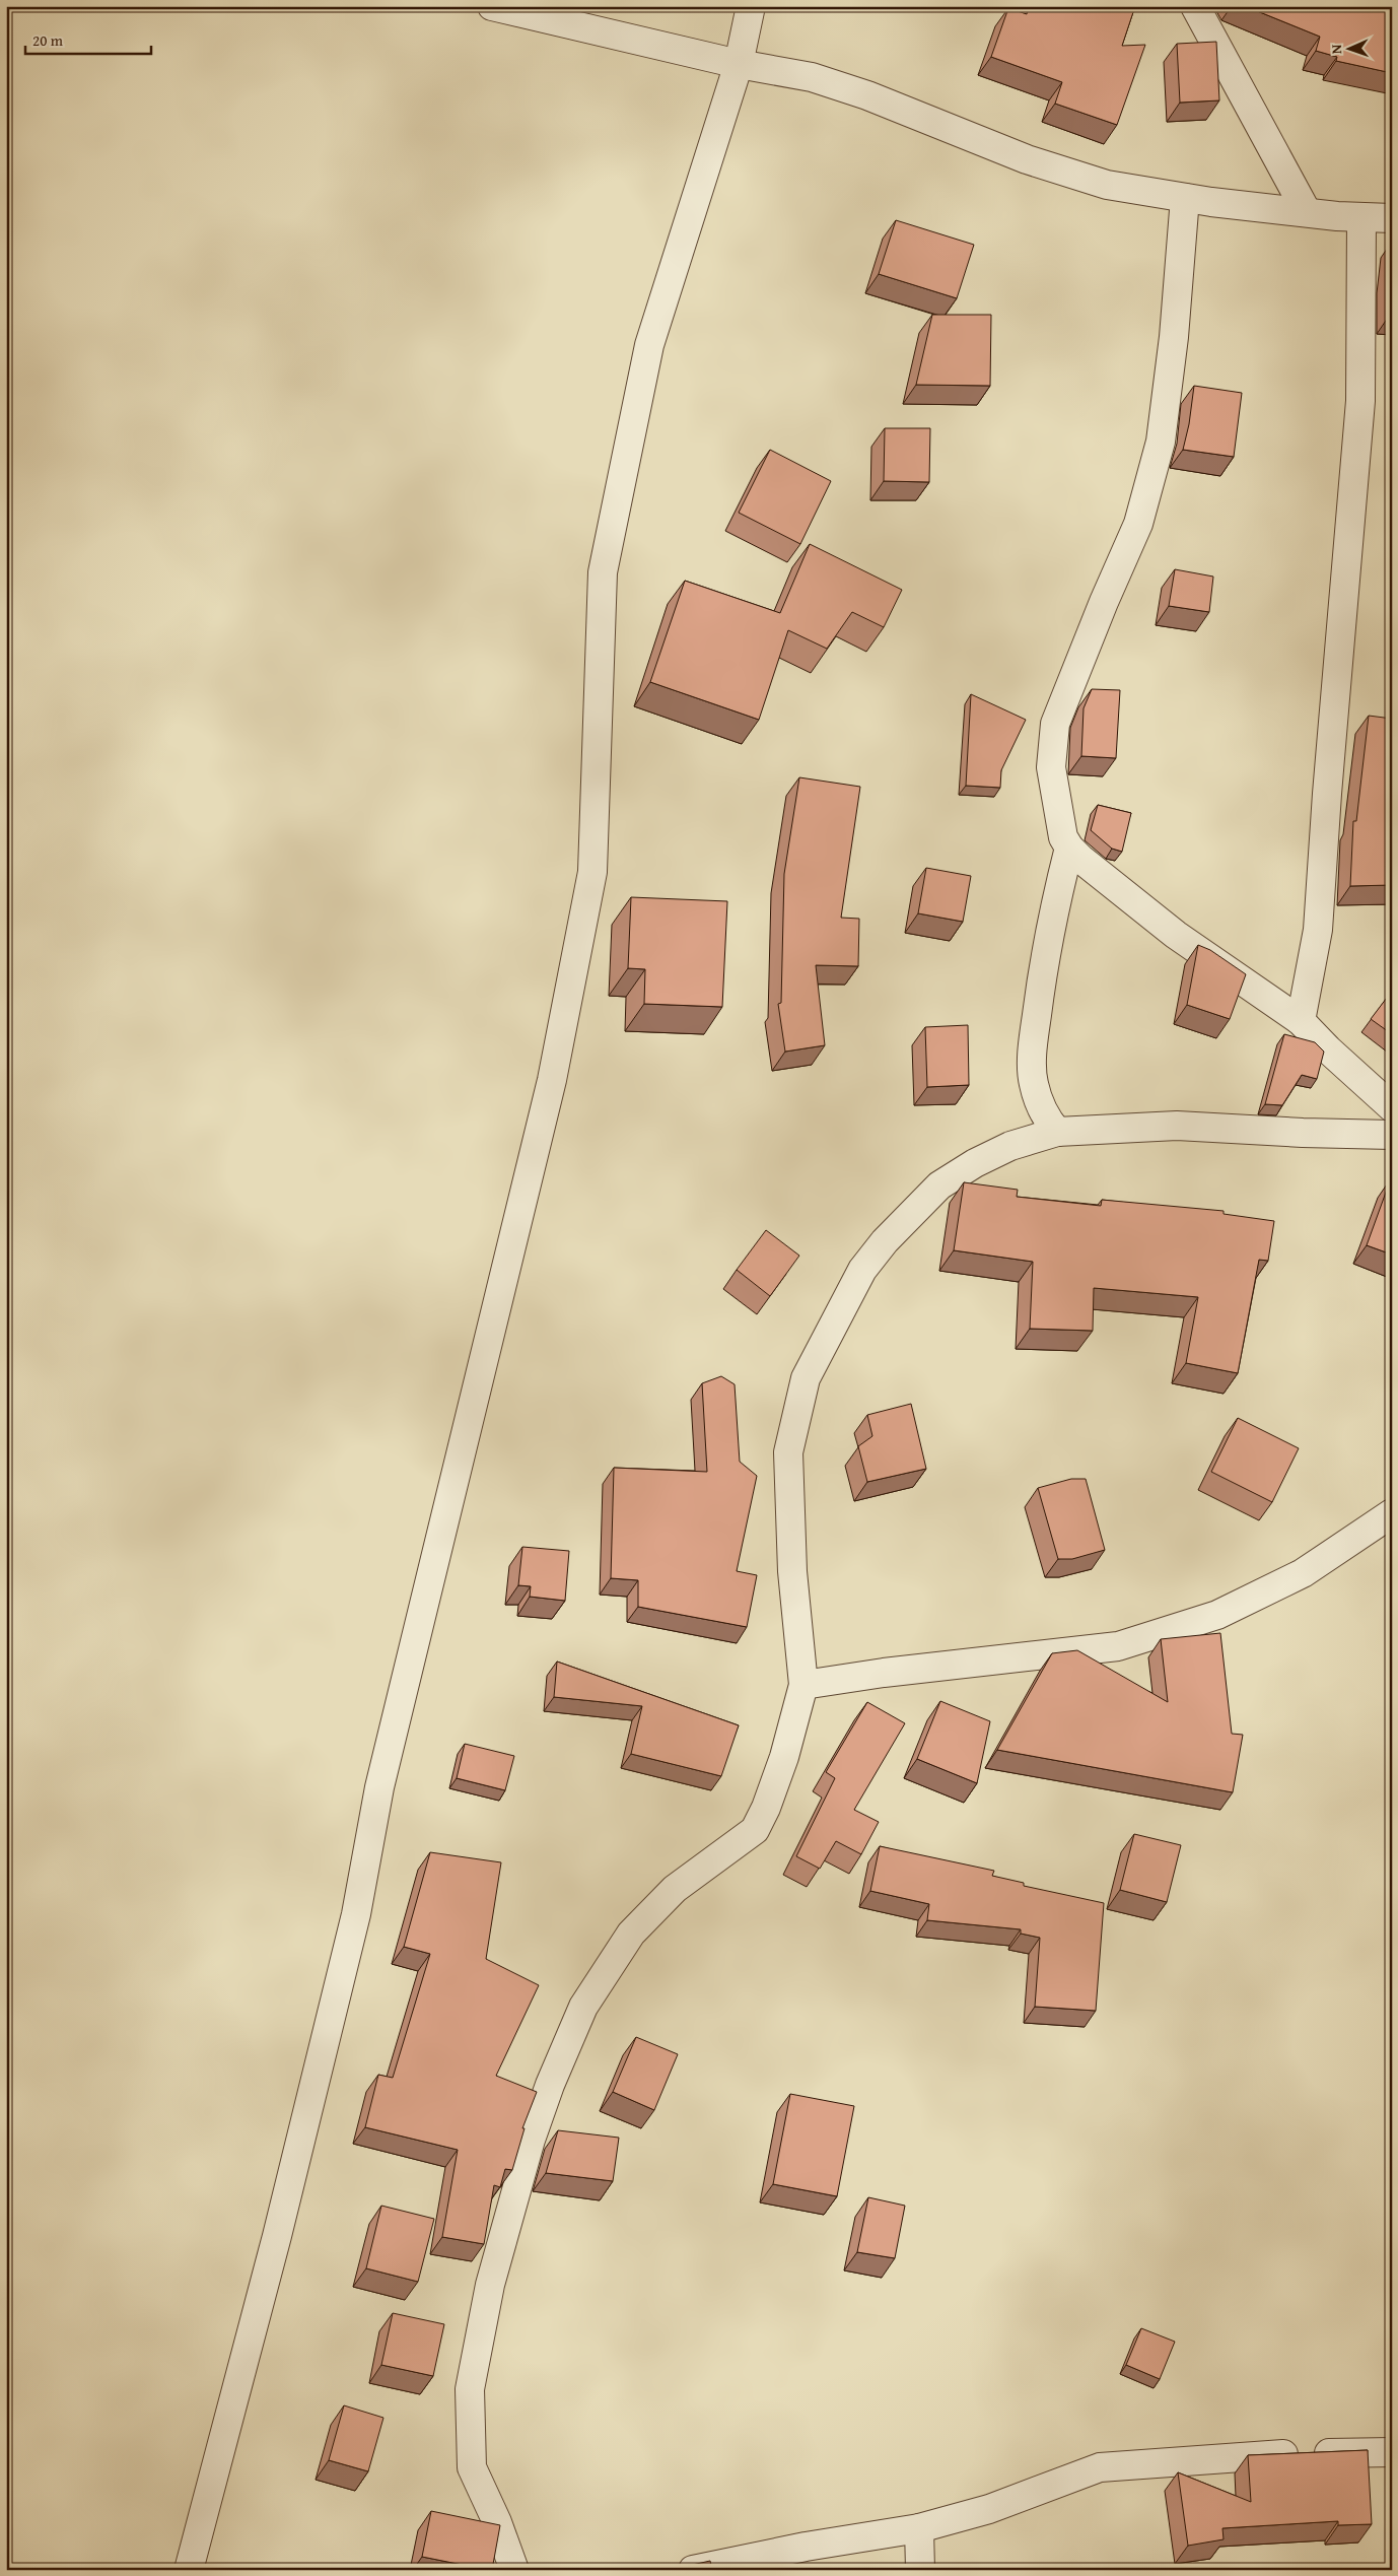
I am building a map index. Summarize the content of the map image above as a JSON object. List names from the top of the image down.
{
  "scale_bar": "20 m",
  "north": "left"
}
